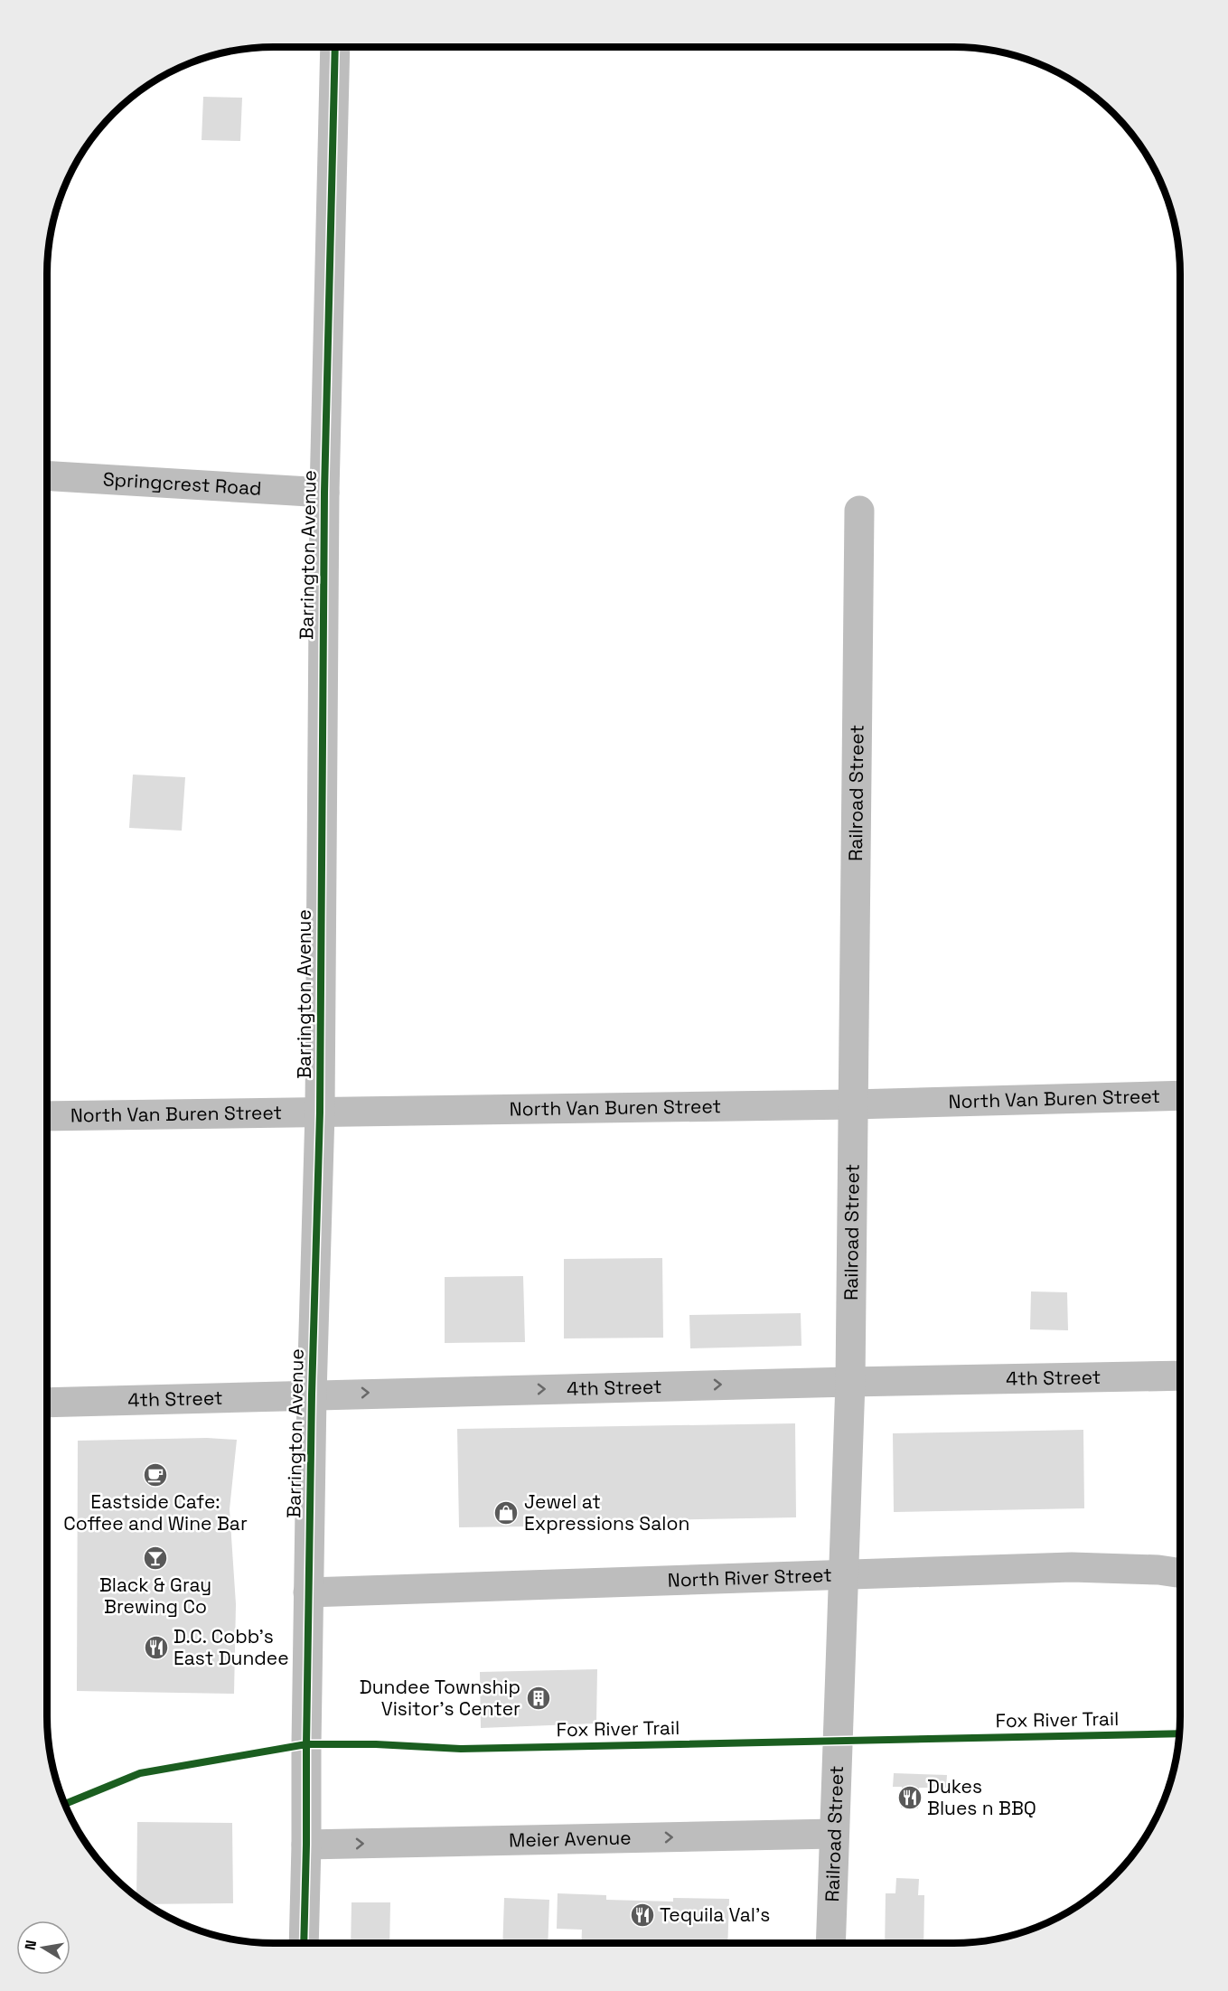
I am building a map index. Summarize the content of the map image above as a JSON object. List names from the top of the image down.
{
  "streets": {
    "street": [
      "Springcrest Road",
      "Barrington Avenue",
      "Railroad Street",
      "North Van Buren Street",
      "4th Street",
      "North River Street",
      "Meier Avenue"
    ],
    "cycle path": ["Fox River Trail"]
  },
  "crossings": [
    ["Springcrest Road", "Barrington Avenue"],
    ["Barrington Avenue", "North Van Buren Street"],
    ["Barrington Avenue", "4th Street"],
    ["Barrington Avenue", "North River Street"],
    ["Barrington Avenue", "Meier Avenue"],
    ["Railroad Street", "North Van Buren Street"],
    ["Railroad Street", "4th Street"],
    ["Railroad Street", "North River Street"],
    ["Railroad Street", "Meier Avenue"]
  ],
  "one_way": ["4th Street", "Meier Avenue"],
  "places": {
    "cafe": ["Eastside Cafe: Coffee and Wine Bar"],
    "shop": ["Jewel at Expressions Salon"],
    "bar": ["Black & Gray Brewing Co"],
    "restaurant": ["D.C. Cobb's East Dundee", "Dukes Blues n BBQ", "Tequila Val's"],
    "building": ["Dundee Township Visitor's Center"]
  },
  "north": "left"
}
